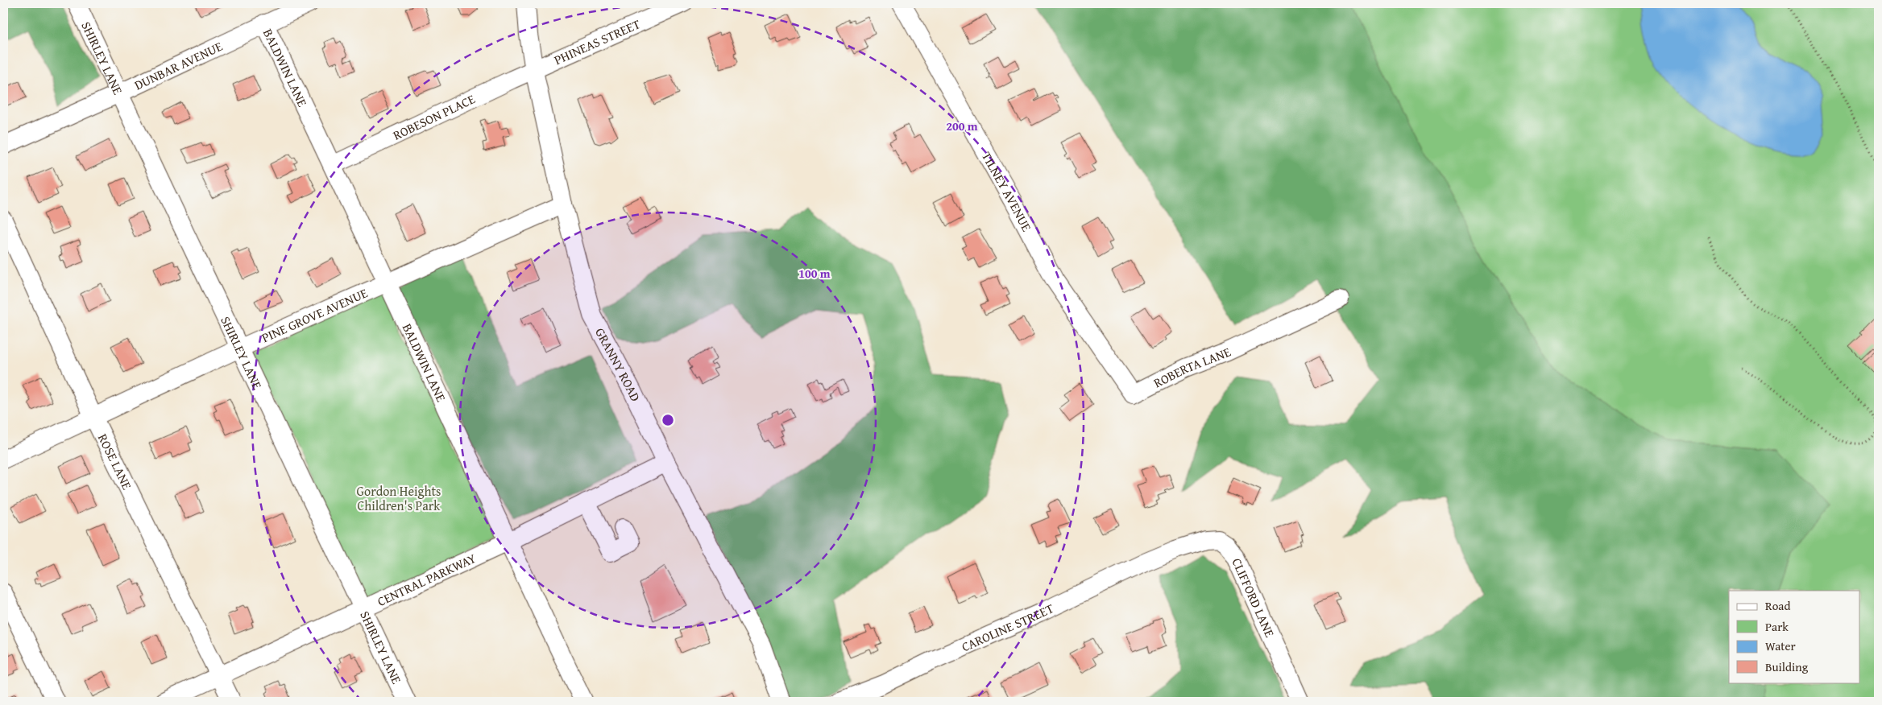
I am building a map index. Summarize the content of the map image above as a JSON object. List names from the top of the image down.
{
  "streets": {
    "street": [
      "PHINEAS STREET",
      "SHIRLEY LANE",
      "DUNBAR AVENUE",
      "BALDWIN LANE",
      "ROBESON PLACE",
      "TILNEY AVENUE",
      "PINE GROVE AVENUE",
      "GRANNY ROAD",
      "ROBERTA LANE",
      "ROSE LANE",
      "CENTRAL PARKWAY",
      "CLIFFORD LANE",
      "CAROLINE STREET"
    ]
  },
  "crossings": [
    ["PHINEAS STREET", "ROBESON PLACE"],
    ["PHINEAS STREET", "GRANNY ROAD"],
    ["SHIRLEY LANE", "DUNBAR AVENUE"],
    ["SHIRLEY LANE", "PINE GROVE AVENUE"],
    ["SHIRLEY LANE", "CENTRAL PARKWAY"],
    ["DUNBAR AVENUE", "BALDWIN LANE"],
    ["BALDWIN LANE", "ROBESON PLACE"],
    ["BALDWIN LANE", "PINE GROVE AVENUE"],
    ["BALDWIN LANE", "CENTRAL PARKWAY"],
    ["ROBESON PLACE", "GRANNY ROAD"],
    ["TILNEY AVENUE", "ROBERTA LANE"],
    ["PINE GROVE AVENUE", "GRANNY ROAD"],
    ["PINE GROVE AVENUE", "ROSE LANE"],
    ["GRANNY ROAD", "CENTRAL PARKWAY"],
    ["ROSE LANE", "CENTRAL PARKWAY"],
    ["CLIFFORD LANE", "CAROLINE STREET"]
  ],
  "parks": ["Gordon Heights Children's Park"],
  "legend": [
    "Road",
    "Park",
    "Water",
    "Building"
  ],
  "rings": ["200 m", "100 m"]
}
